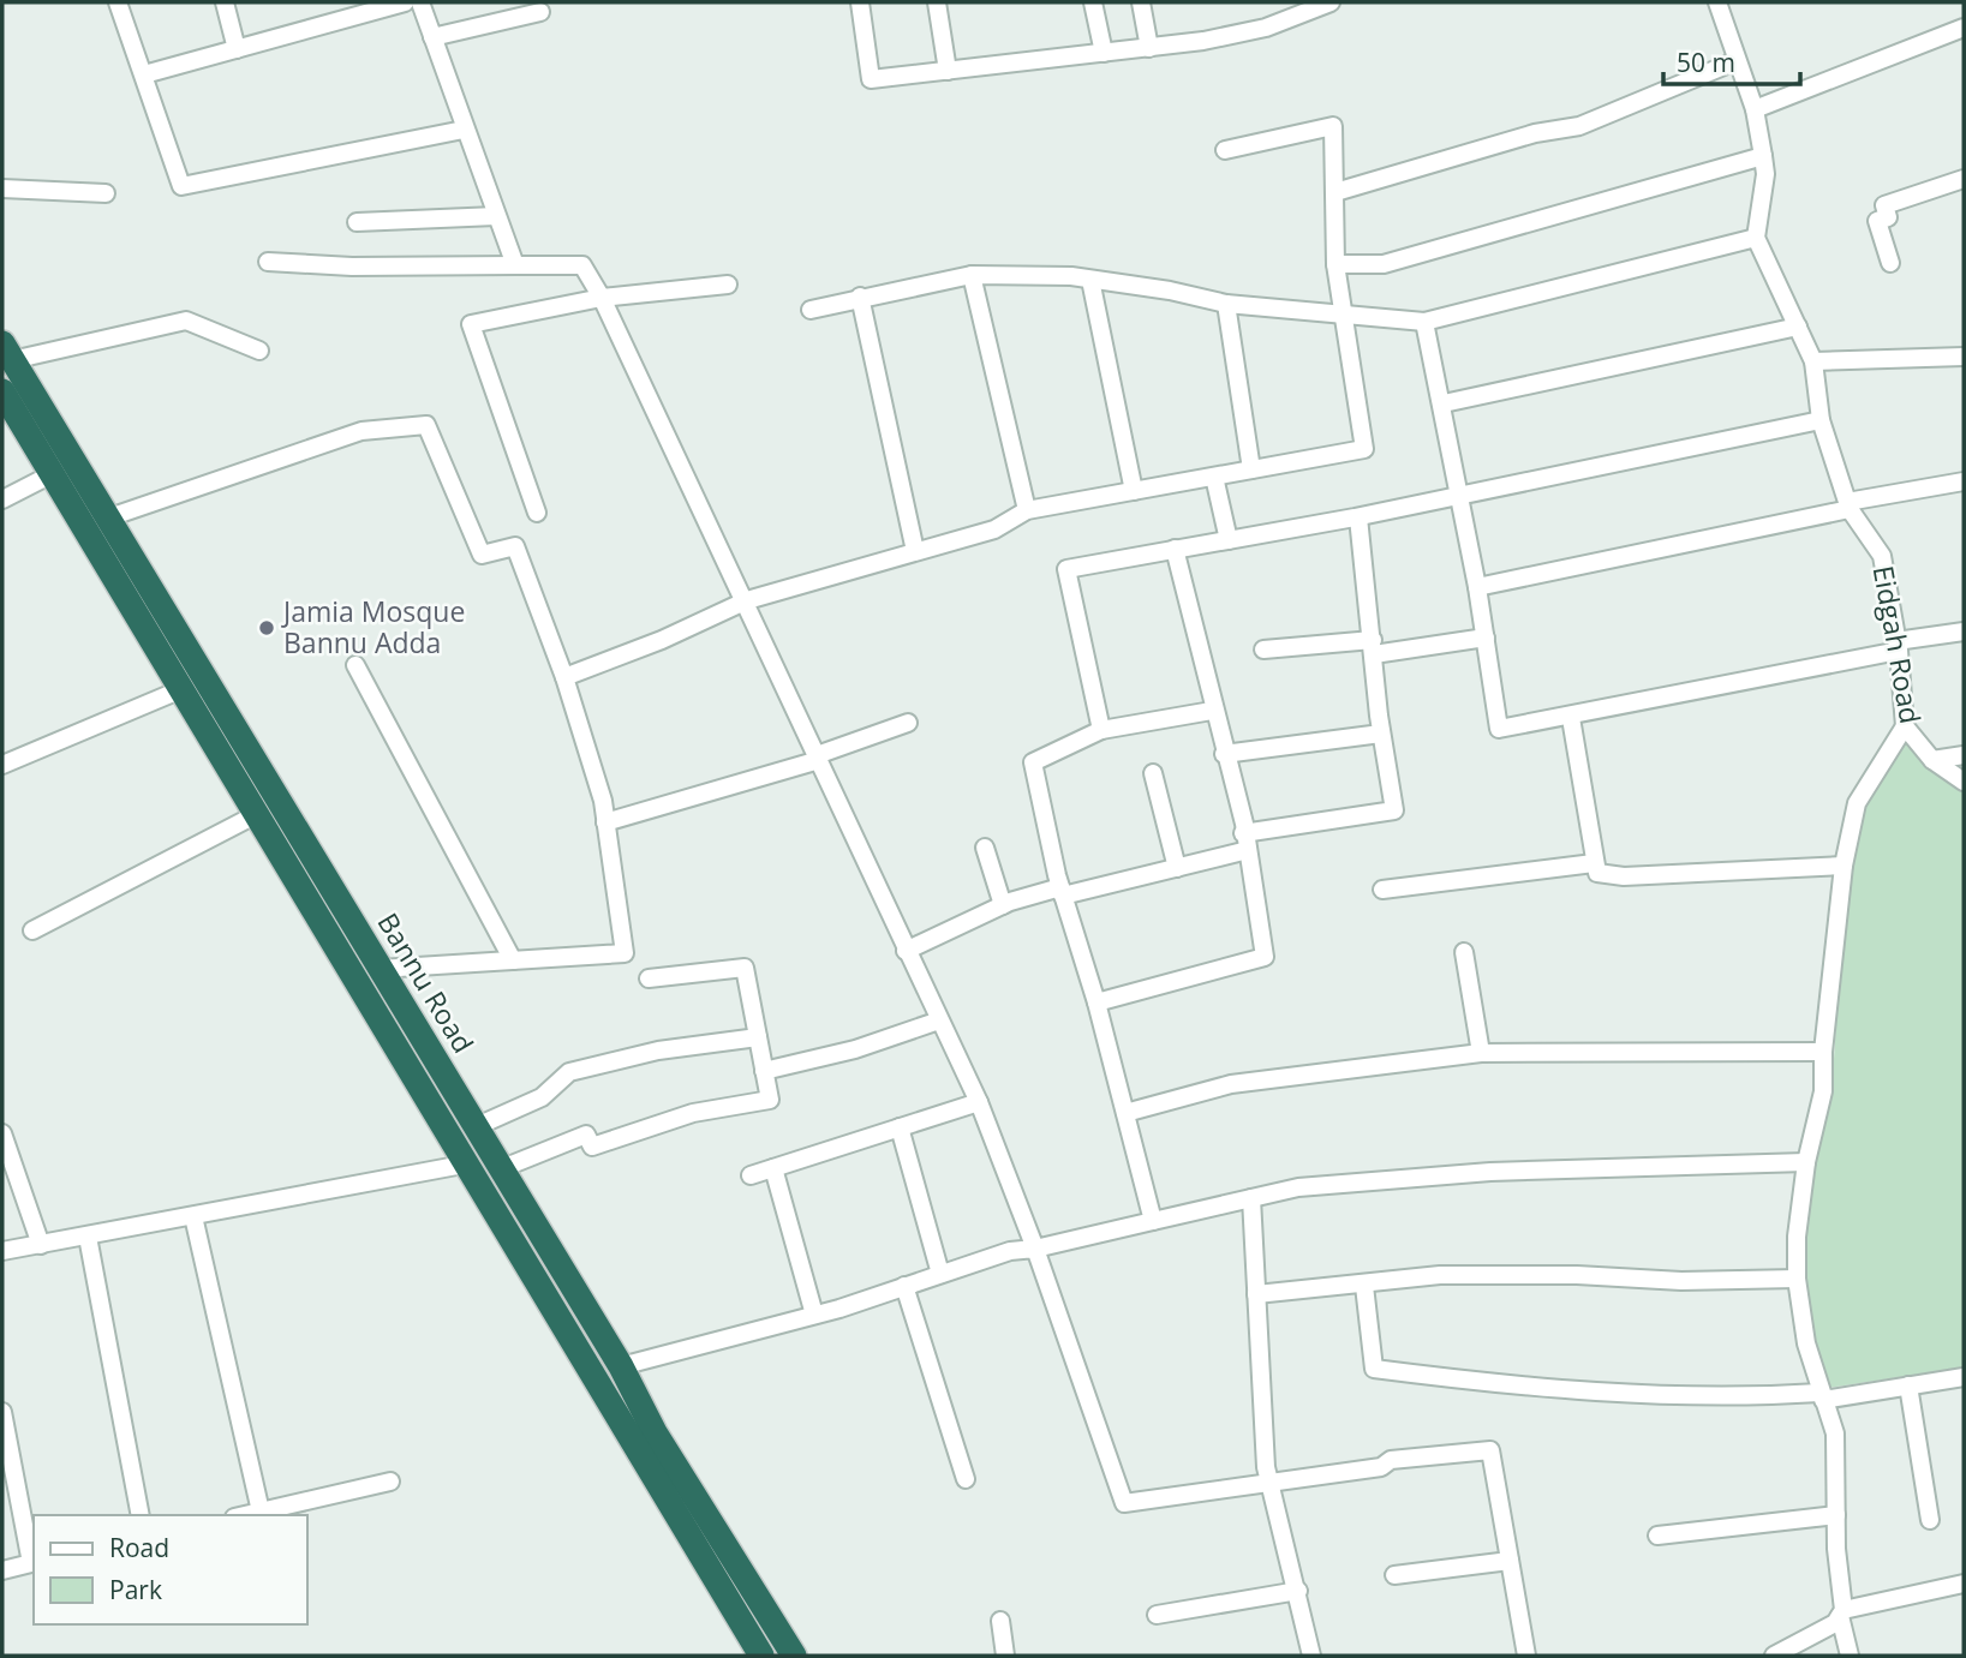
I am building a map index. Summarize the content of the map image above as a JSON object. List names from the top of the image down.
{
  "streets": {
    "highway": ["Bannu Road"],
    "street": ["Eidgah Road"]
  },
  "places": ["Jamia Mosque Bannu Adda"],
  "legend": ["Road", "Park"],
  "scale_bar": "50 m"
}
